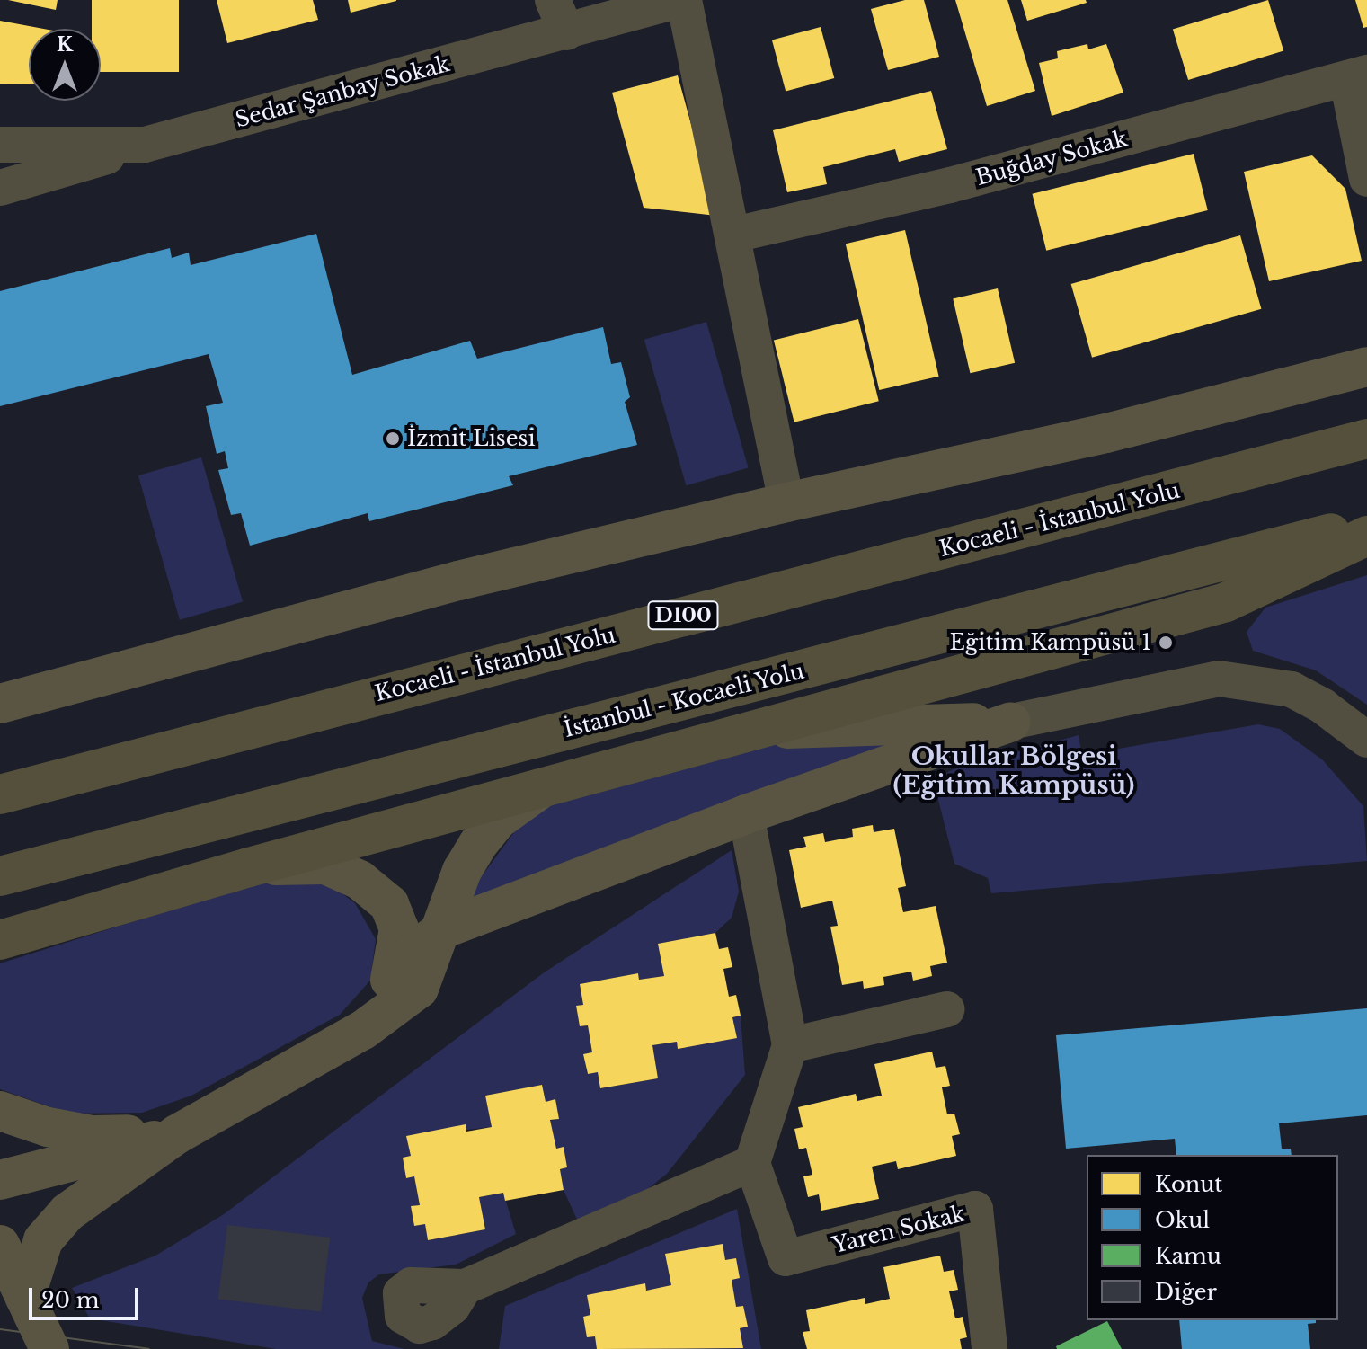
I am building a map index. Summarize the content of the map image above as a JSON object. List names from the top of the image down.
{
  "streets": {
    "highway": ["Kocaeli - İstanbul Yolu", "D100", "İstanbul - Kocaeli Yolu"],
    "street": ["Sedar Şanbay Sokak", "Buğday Sokak", "Yaren Sokak"]
  },
  "districts": ["Okullar Bölgesi (Eğitim Kampüsü)"],
  "places": ["İzmit Lisesi", "Eğitim Kampüsü 1"],
  "legend": [
    "Konut",
    "Okul",
    "Kamu",
    "Diğer"
  ],
  "scale_bar": "20 m",
  "north": "top"
}
